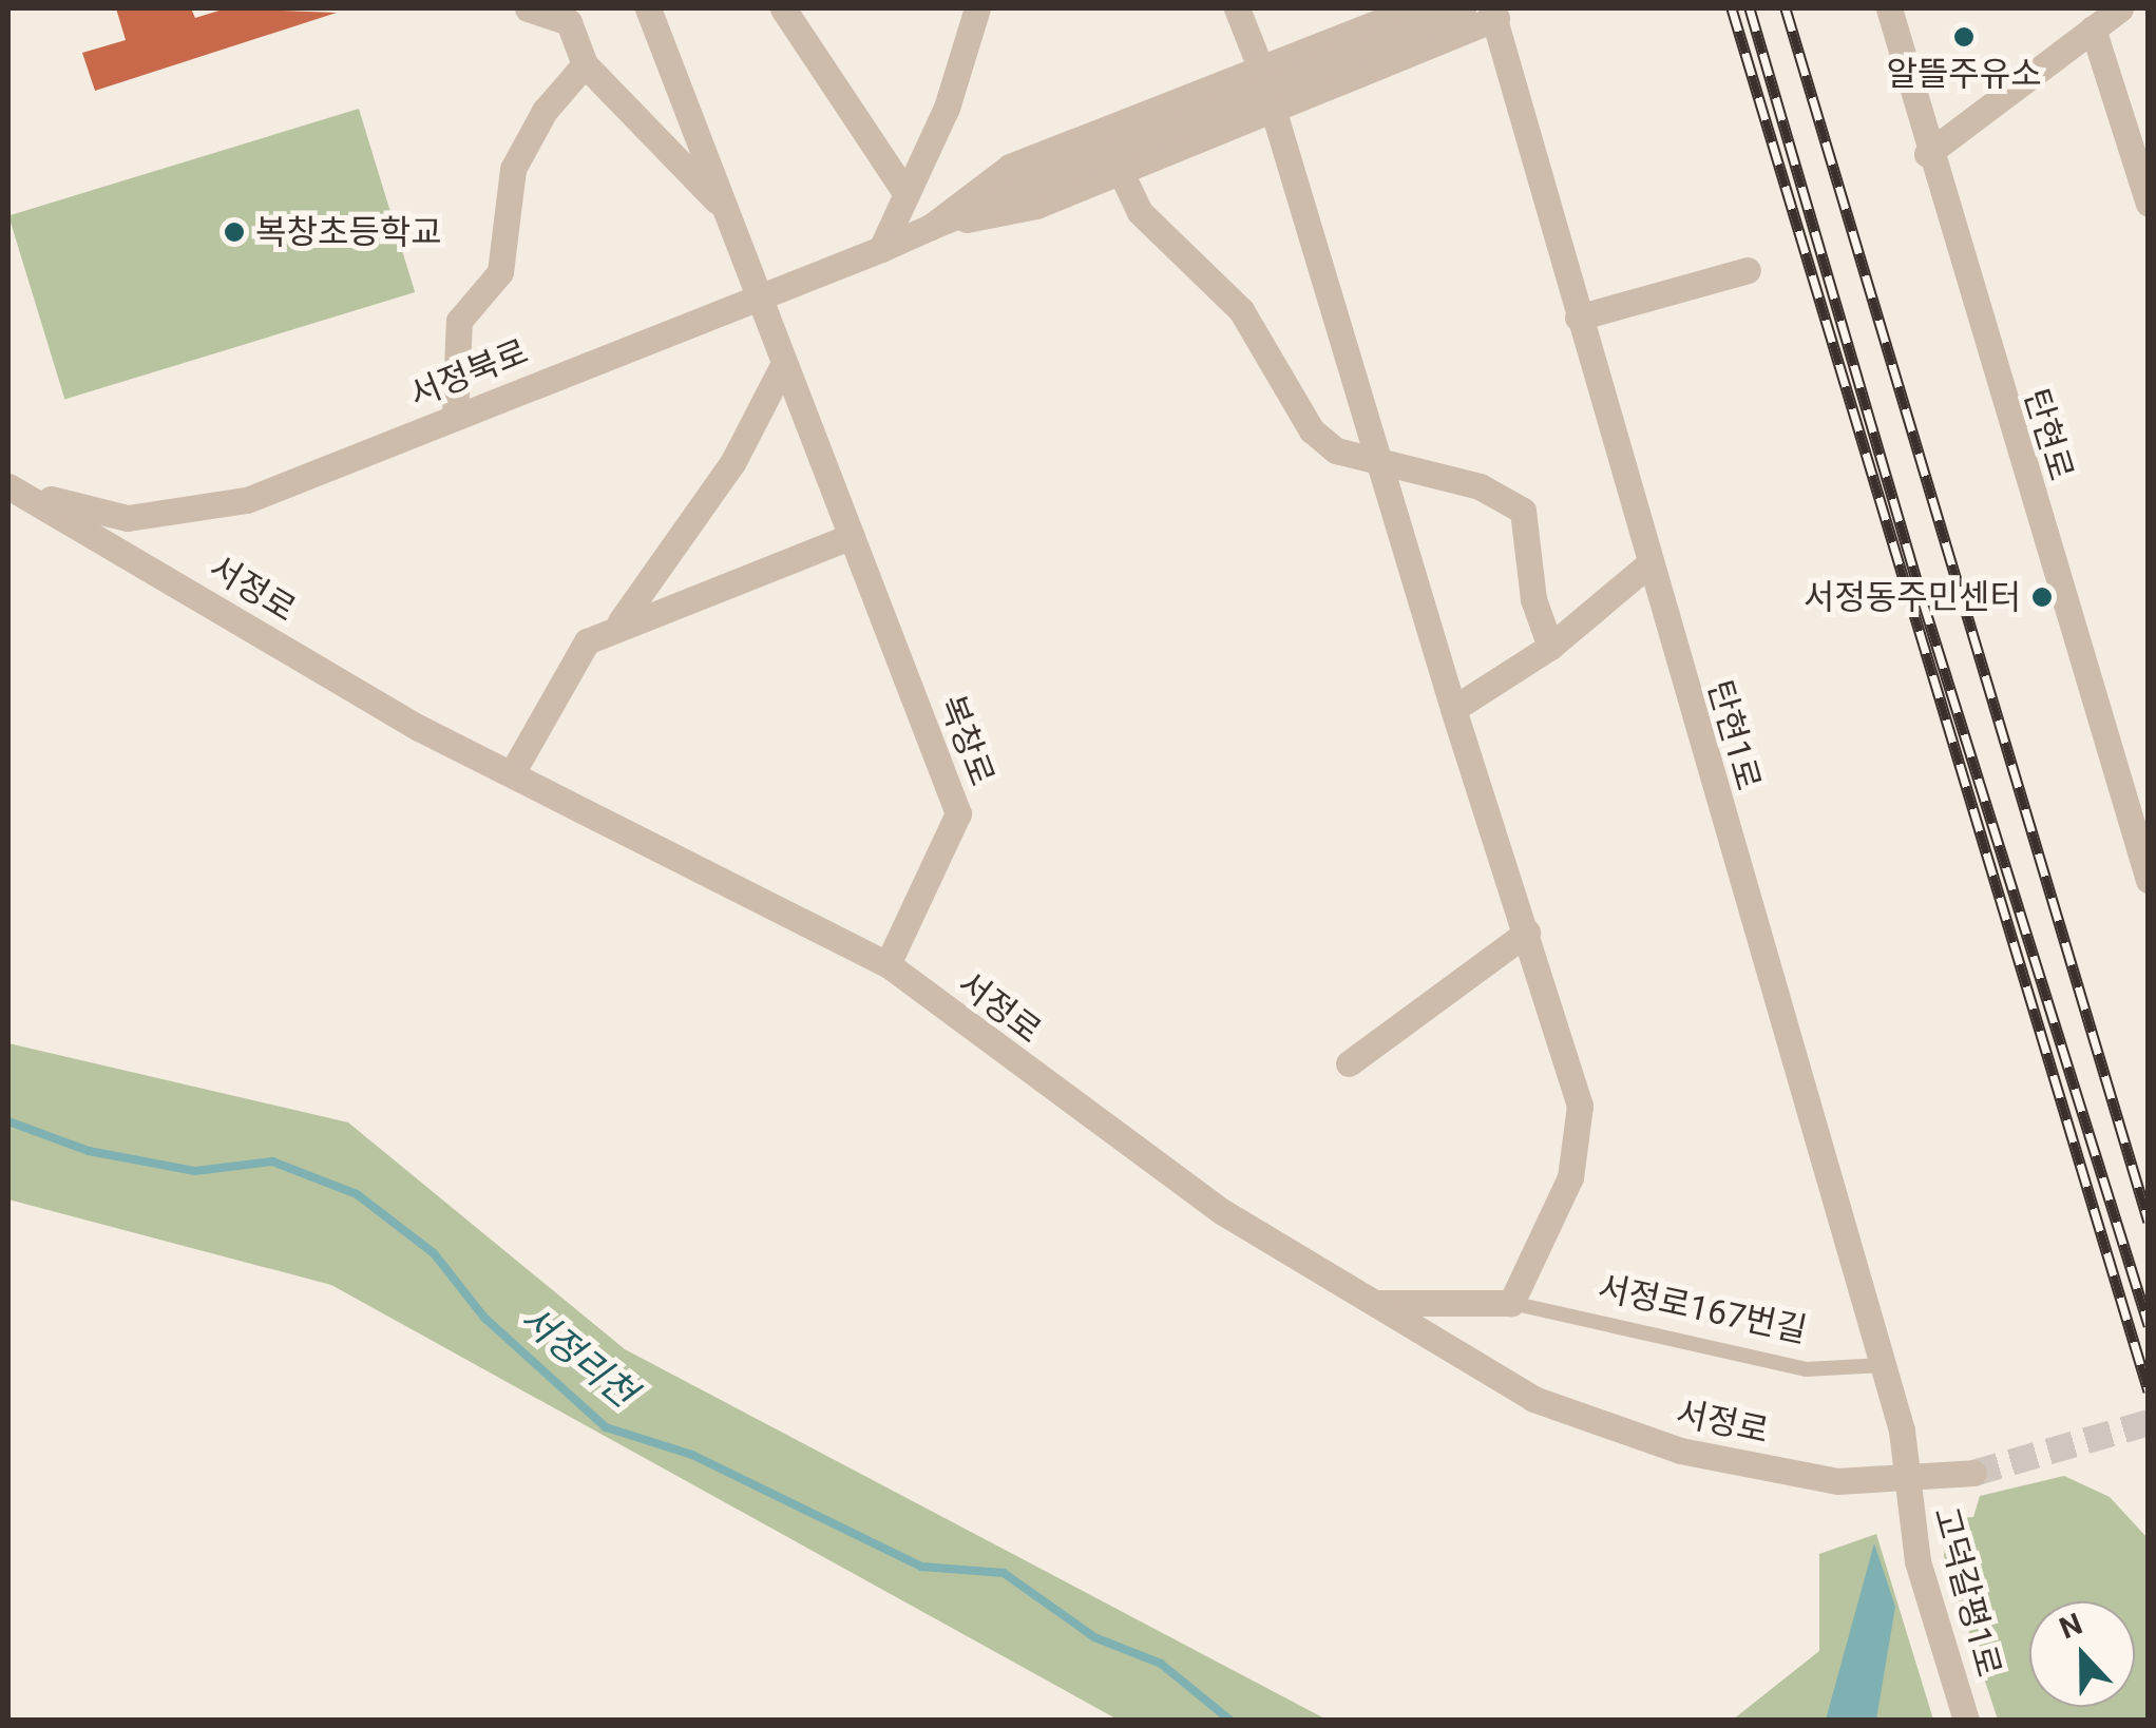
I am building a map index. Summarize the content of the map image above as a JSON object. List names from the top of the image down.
{
  "streets": {
    "street": [
      "서정북로",
      "탄현로",
      "서정로",
      "탄현1로",
      "복창로",
      "서정로167번길",
      "고덕갈평1로"
    ]
  },
  "crossings": [
    ["서정북로", "서정로"],
    ["서정북로", "복창로"],
    ["서정로", "탄현1로"],
    ["서정로", "복창로"],
    ["서정로", "서정로167번길"],
    ["서정로", "고덕갈평1로"],
    ["탄현1로", "서정로167번길"],
    ["탄현1로", "고덕갈평1로"]
  ],
  "water": ["서정리천"],
  "places": ["알뜰주유소", "복창초등학교", "서정동주민센터"],
  "north": "top"
}
